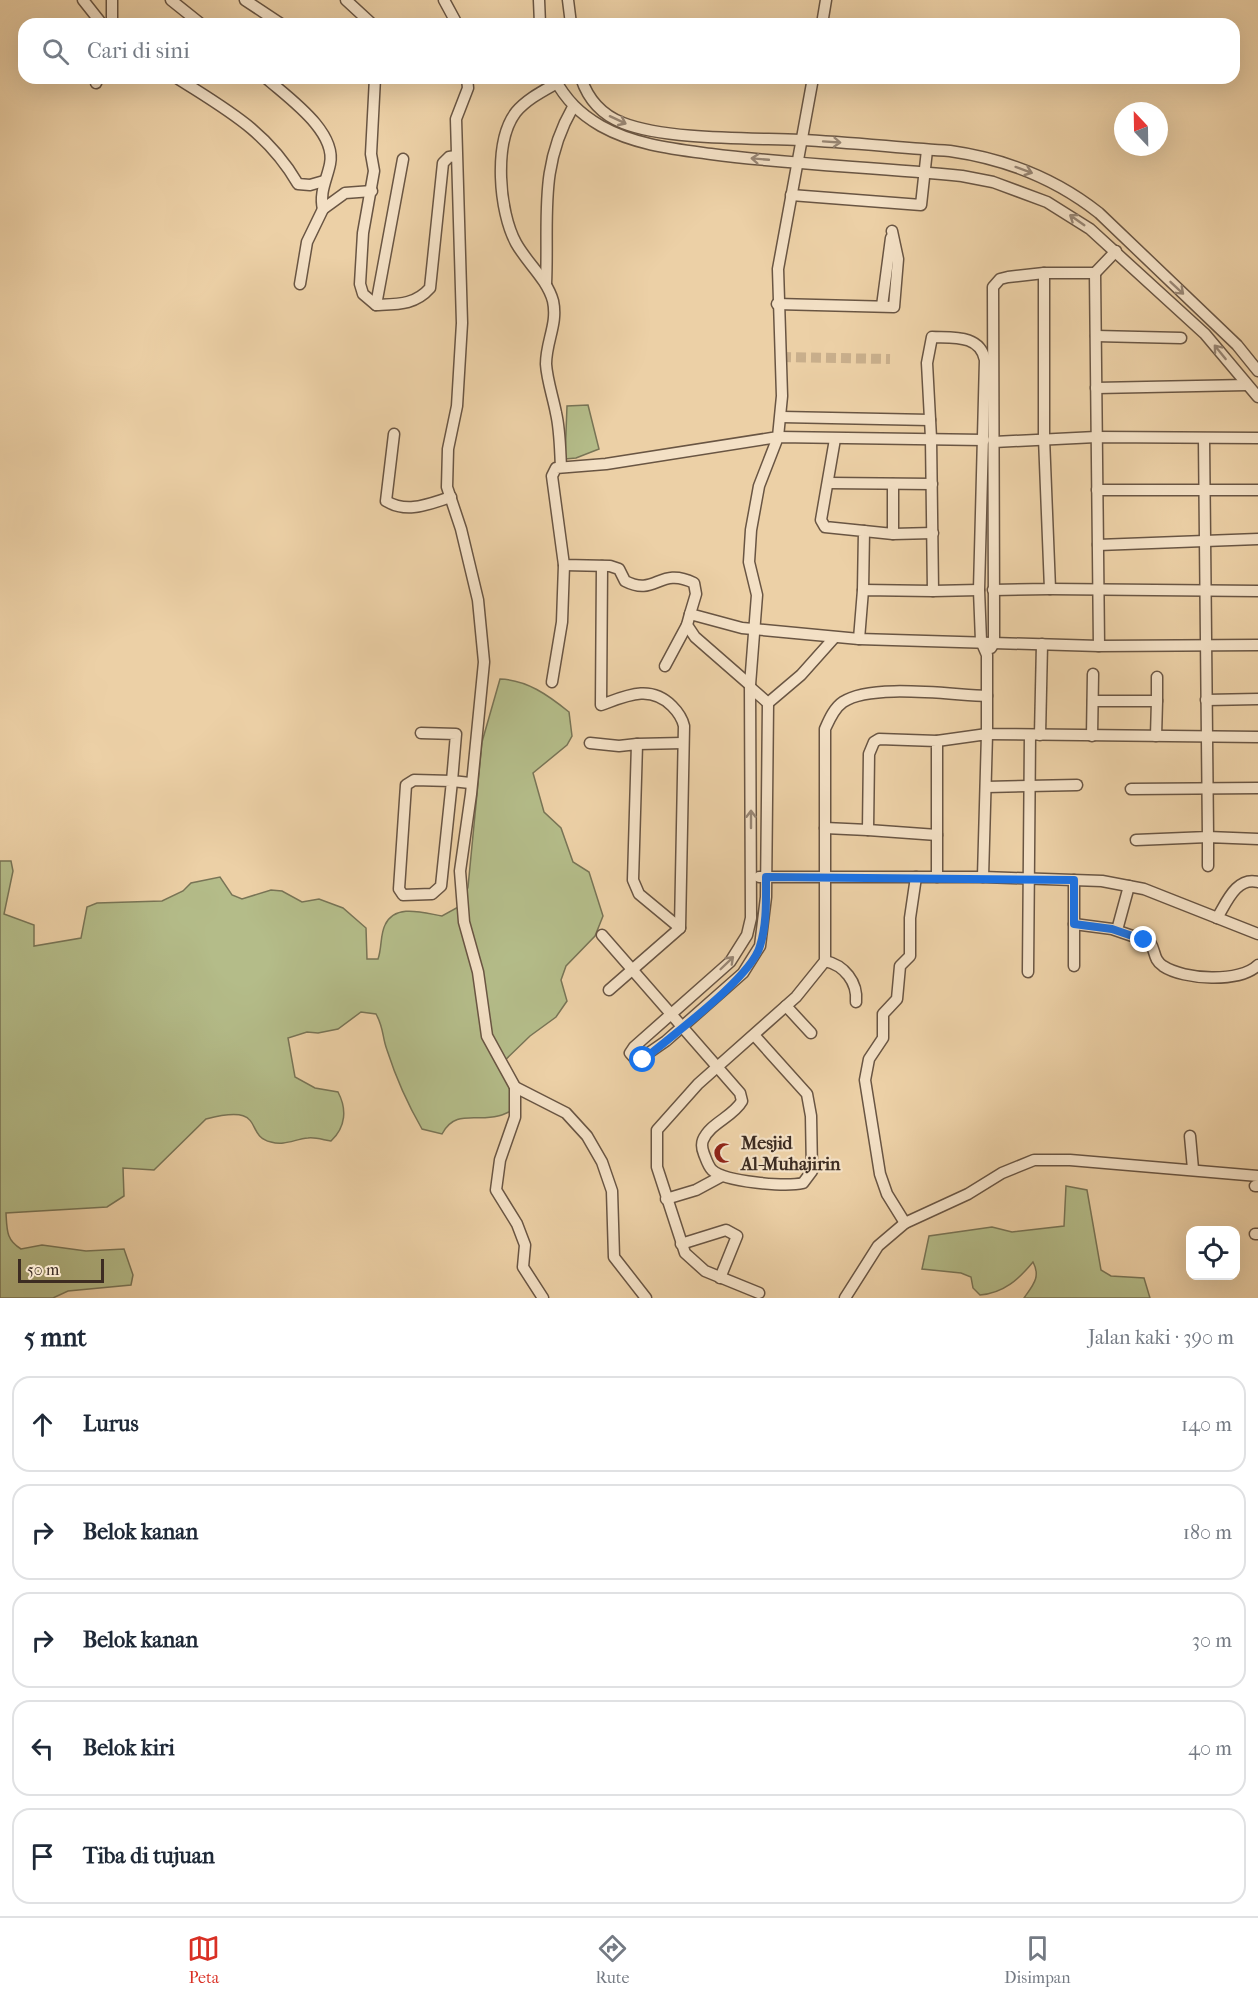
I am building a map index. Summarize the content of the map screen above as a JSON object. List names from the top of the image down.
{
  "places": {
    "mosque": ["Mesjid Al-Muhajirin"]
  },
  "scale_bar": "50 m",
  "north": "top",
  "page": {
    "search": "Cari di sini",
    "scale": "50 m",
    "heading": ["5 mnt", "Jalan kaki · 390 m"],
    "list": [
      ["Lurus", "140 m"],
      ["Belok kanan", "180 m"],
      ["Belok kanan", "30 m"],
      ["Belok kiri", "40 m"],
      "Tiba di tujuan"
    ],
    "nav": ["Peta", "Rute", "Disimpan"]
  }
}
